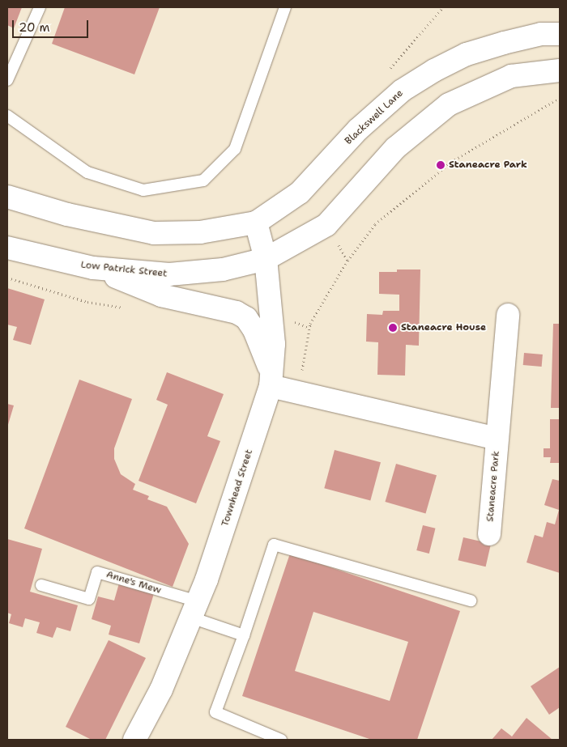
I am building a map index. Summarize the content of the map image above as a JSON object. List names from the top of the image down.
{
  "streets": {
    "main road": [
      "Blackswell Lane",
      "Low Patrick Street",
      "Staneacre Park",
      "Townhead Street"
    ],
    "lane": ["Anne's Mew"]
  },
  "crossings": [
    ["Blackswell Lane", "Townhead Street"],
    ["Low Patrick Street", "Townhead Street"],
    ["Staneacre Park", "Townhead Street"],
    ["Townhead Street", "Anne's Mew"]
  ],
  "places": ["Staneacre Park", "Staneacre House"],
  "scale_bar": "20 m"
}
